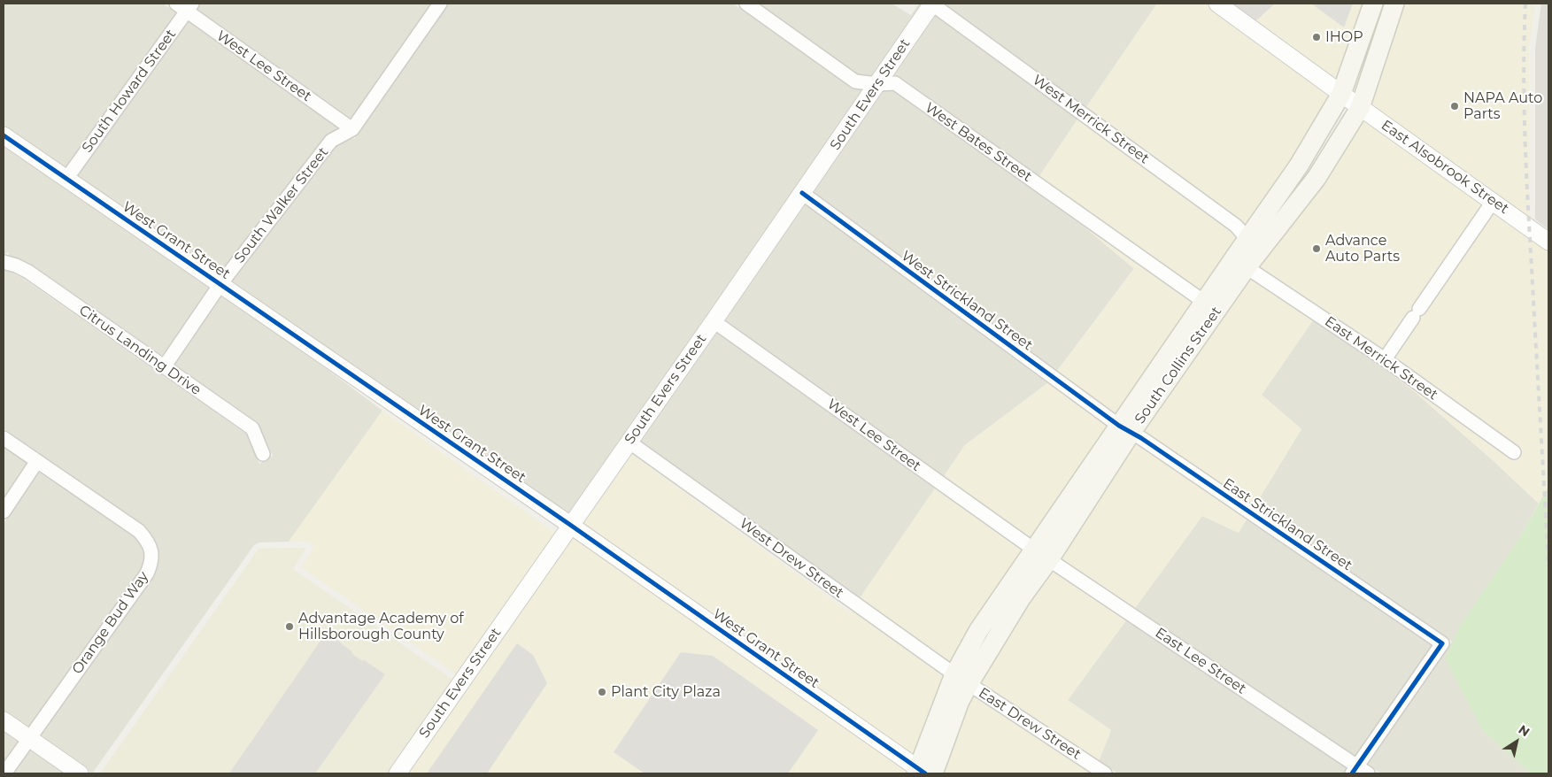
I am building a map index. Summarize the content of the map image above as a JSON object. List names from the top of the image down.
{
  "streets": {
    "main road": ["South Collins Street"],
    "street": [
      "West Lee Street",
      "South Howard Street",
      "South Evers Street",
      "West Merrick Street",
      "West Bates Street",
      "East Alsobrook Street",
      "South Walker Street",
      "West Grant Street",
      "West Strickland Street",
      "Citrus Landing Drive",
      "East Merrick Street",
      "East Strickland Street",
      "West Drew Street",
      "Orange Bud Way",
      "East Lee Street",
      "East Drew Street"
    ]
  },
  "crossings": [
    ["West Lee Street", "South Howard Street"],
    ["West Lee Street", "South Evers Street"],
    ["West Lee Street", "South Walker Street"],
    ["West Lee Street", "South Collins Street"],
    ["West Lee Street", "East Lee Street"],
    ["South Howard Street", "West Grant Street"],
    ["South Evers Street", "West Merrick Street"],
    ["South Evers Street", "West Bates Street"],
    ["South Evers Street", "West Grant Street"],
    ["South Evers Street", "West Strickland Street"],
    ["South Evers Street", "West Drew Street"],
    ["West Merrick Street", "South Collins Street"],
    ["West Bates Street", "South Collins Street"],
    ["East Alsobrook Street", "South Collins Street"],
    ["South Walker Street", "West Grant Street"],
    ["South Walker Street", "Citrus Landing Drive"],
    ["West Grant Street", "South Collins Street"],
    ["West Strickland Street", "South Collins Street"],
    ["West Strickland Street", "East Strickland Street"],
    ["East Merrick Street", "South Collins Street"],
    ["South Collins Street", "East Strickland Street"],
    ["South Collins Street", "West Drew Street"],
    ["South Collins Street", "East Lee Street"],
    ["South Collins Street", "East Drew Street"],
    ["East Strickland Street", "East Lee Street"],
    ["West Drew Street", "East Drew Street"]
  ],
  "places": [
    "IHOP",
    "NAPA Auto Parts",
    "Advance Auto Parts",
    "Advantage Academy of Hillsborough County",
    "Plant City Plaza"
  ],
  "north": "top right"
}
